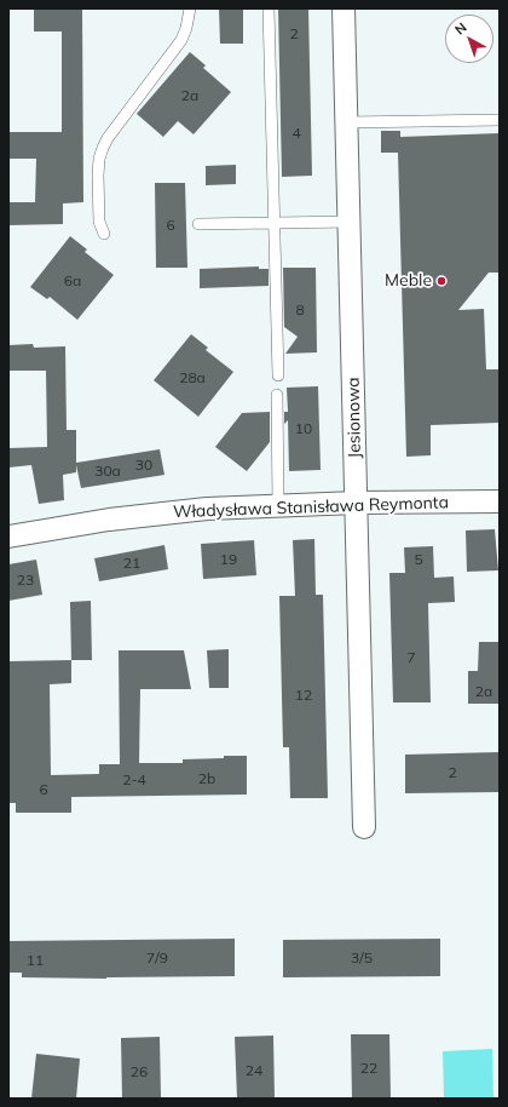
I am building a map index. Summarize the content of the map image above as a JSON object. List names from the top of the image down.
{
  "streets": {
    "street": ["Jesionowa", "Władysława Stanisława Reymonta"]
  },
  "crossings": [
    ["Jesionowa", "Władysława Stanisława Reymonta"]
  ],
  "places": ["Meble"],
  "house_numbers": [
    "2",
    "2a",
    "4",
    "6",
    "6a",
    "8",
    "28a",
    "10",
    "30",
    "30a",
    "19",
    "5",
    "21",
    "23",
    "7",
    "2a",
    "12",
    "2",
    "2b",
    "2-4",
    "6",
    "7/9",
    "3/5",
    "11",
    "22",
    "24",
    "26"
  ],
  "north": "top left"
}
